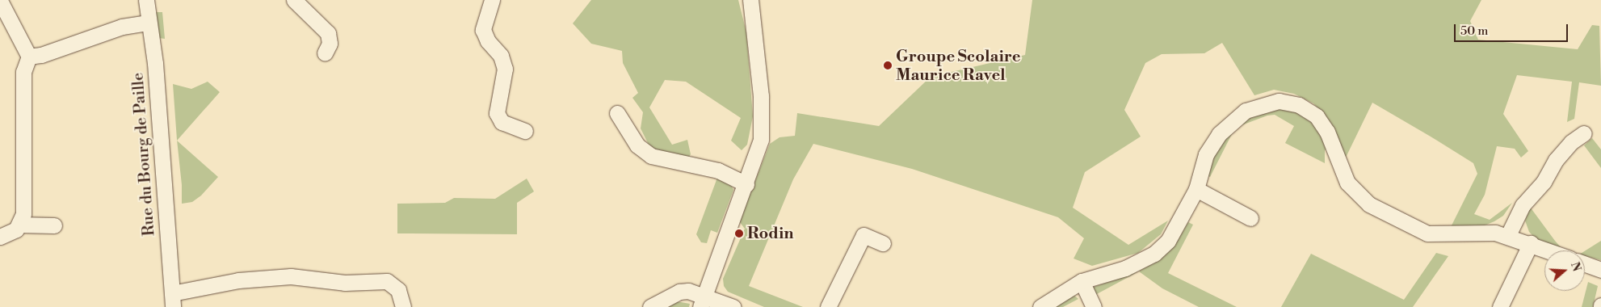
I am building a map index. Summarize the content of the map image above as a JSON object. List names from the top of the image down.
{
  "streets": {
    "street": ["Rue du Bourg de Paille"]
  },
  "places": ["Groupe Scolaire Maurice Ravel", "Rodin"],
  "scale_bar": "50 m",
  "north": "right"
}
